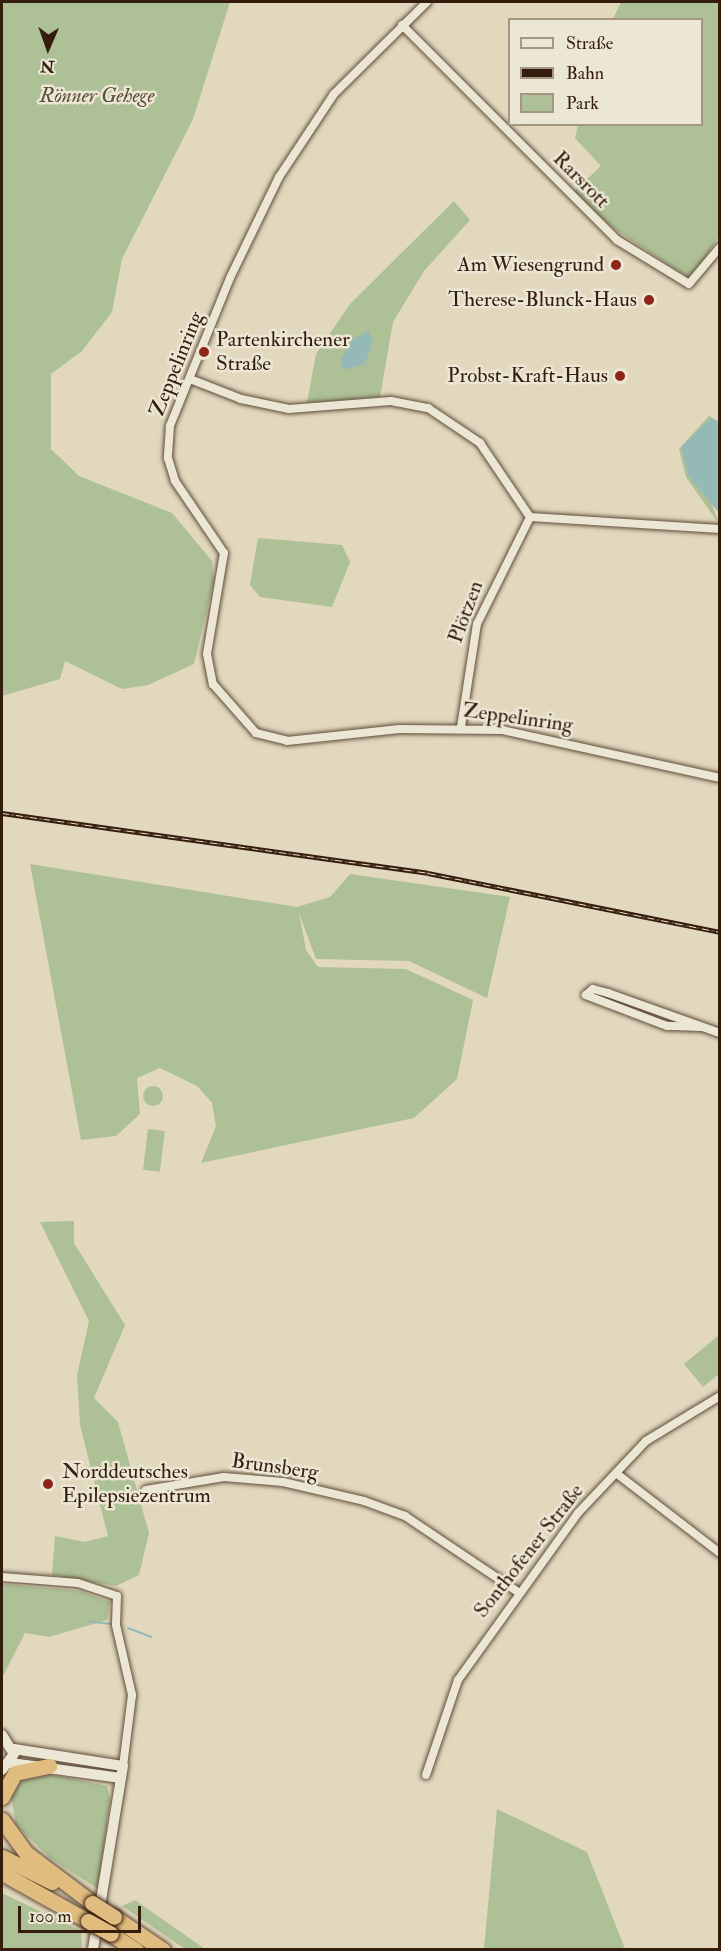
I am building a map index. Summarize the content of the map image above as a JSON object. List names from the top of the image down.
{
  "streets": {
    "street": [
      "Rarsrott",
      "Zeppelinring",
      "Plötzen",
      "Brunsberg",
      "Sonthofener Straße"
    ]
  },
  "crossings": [
    ["Rarsrott", "Zeppelinring"],
    ["Zeppelinring", "Plötzen"],
    ["Brunsberg", "Sonthofener Straße"]
  ],
  "parks": ["Rönner Gehege"],
  "places": [
    "Am Wiesengrund",
    "Therese-Blunck-Haus",
    "Partenkirchener Straße",
    "Probst-Kraft-Haus",
    "Norddeutsches Epilepsiezentrum"
  ],
  "legend": ["Straße", "Bahn", "Park"],
  "scale_bar": "100 m",
  "north": "bottom"
}
